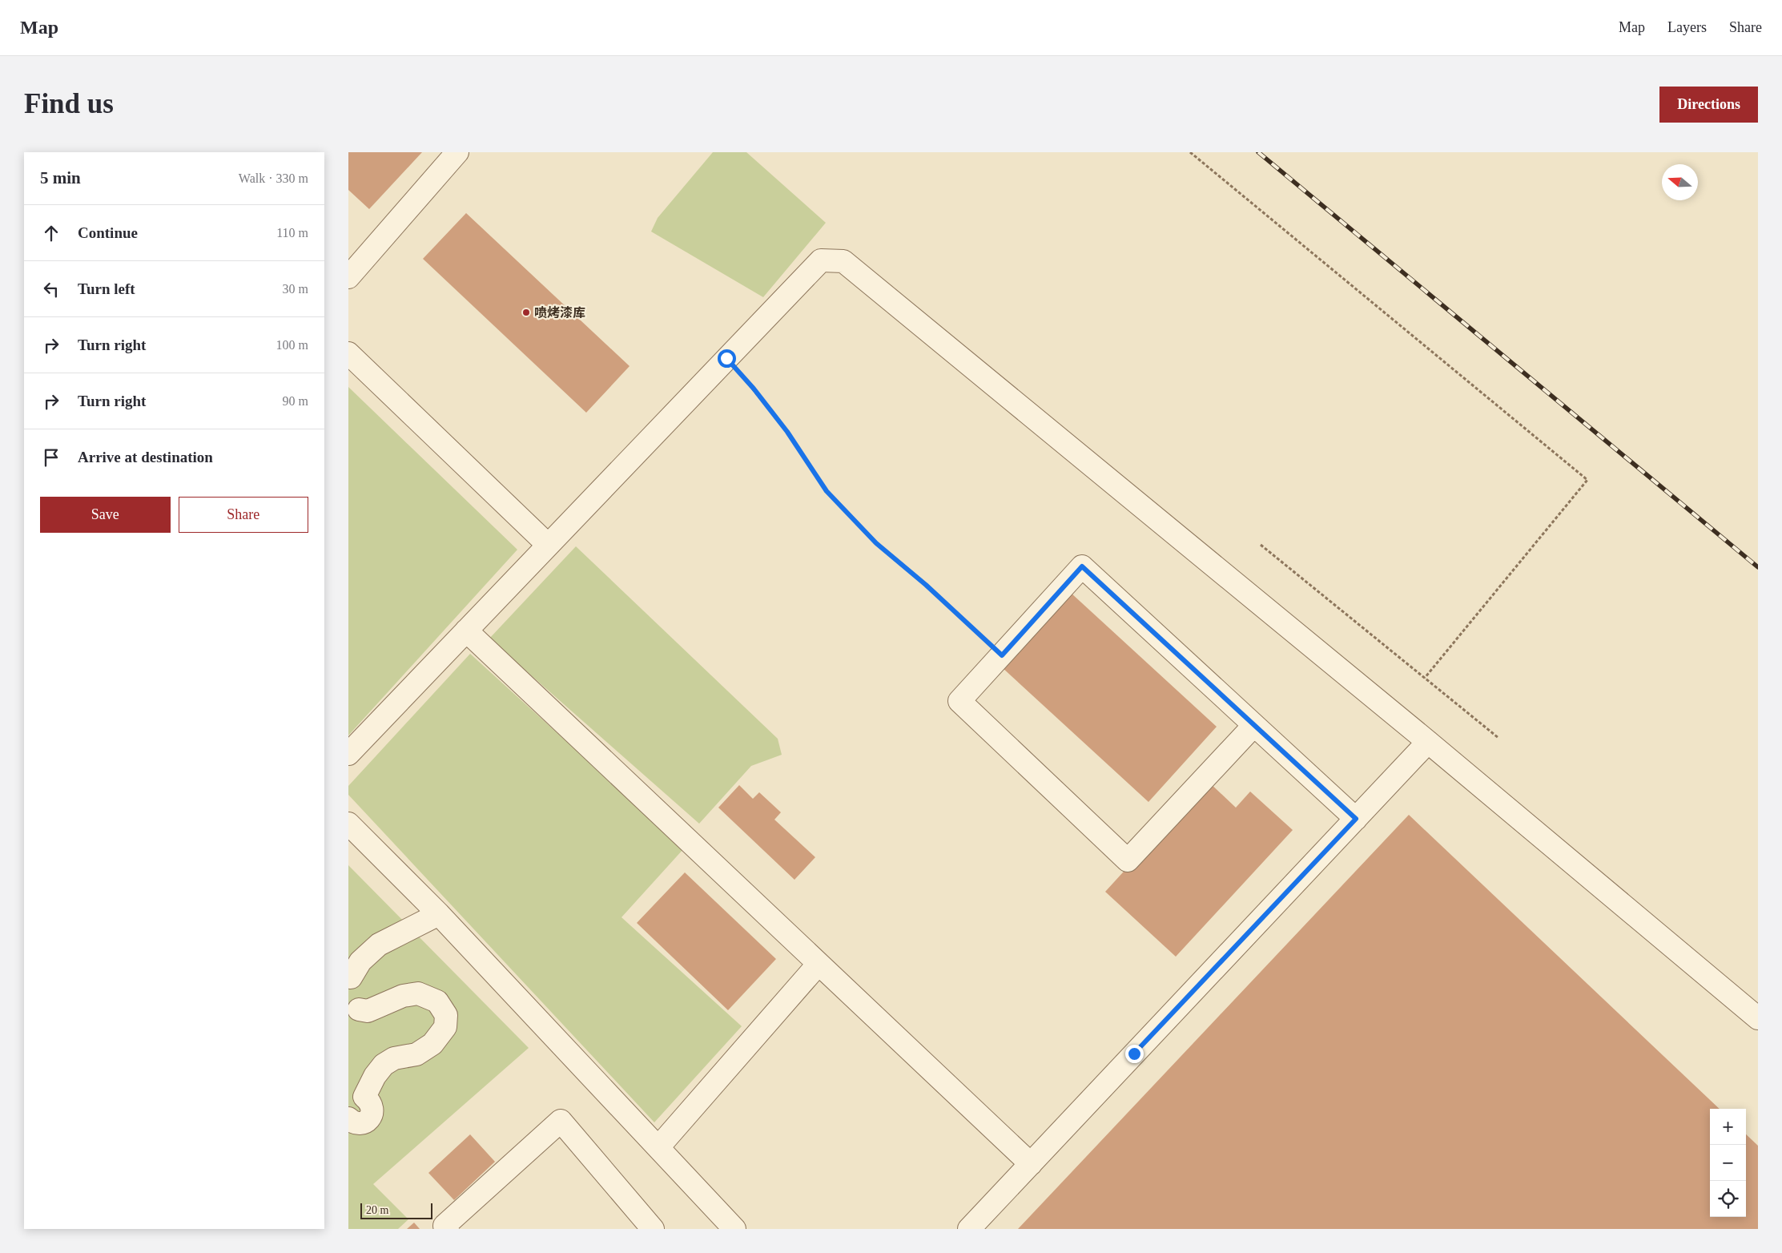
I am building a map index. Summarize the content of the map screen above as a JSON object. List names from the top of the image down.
{
  "places": ["喷烤漆库"],
  "scale_bar": "20 m",
  "north": "left",
  "page": {
    "header": "Map",
    "nav": ["Map", "Layers", "Share"],
    "buttons": [
      "Directions",
      ["Save", "Share"]
    ],
    "title": "Find us",
    "heading": ["5 min", "Walk · 330 m"],
    "list": [
      ["Continue", "110 m"],
      ["Turn left", "30 m"],
      ["Turn right", "100 m"],
      ["Turn right", "90 m"],
      "Arrive at destination"
    ],
    "map_buttons": ["+", "−"],
    "scale": "20 m"
  }
}
